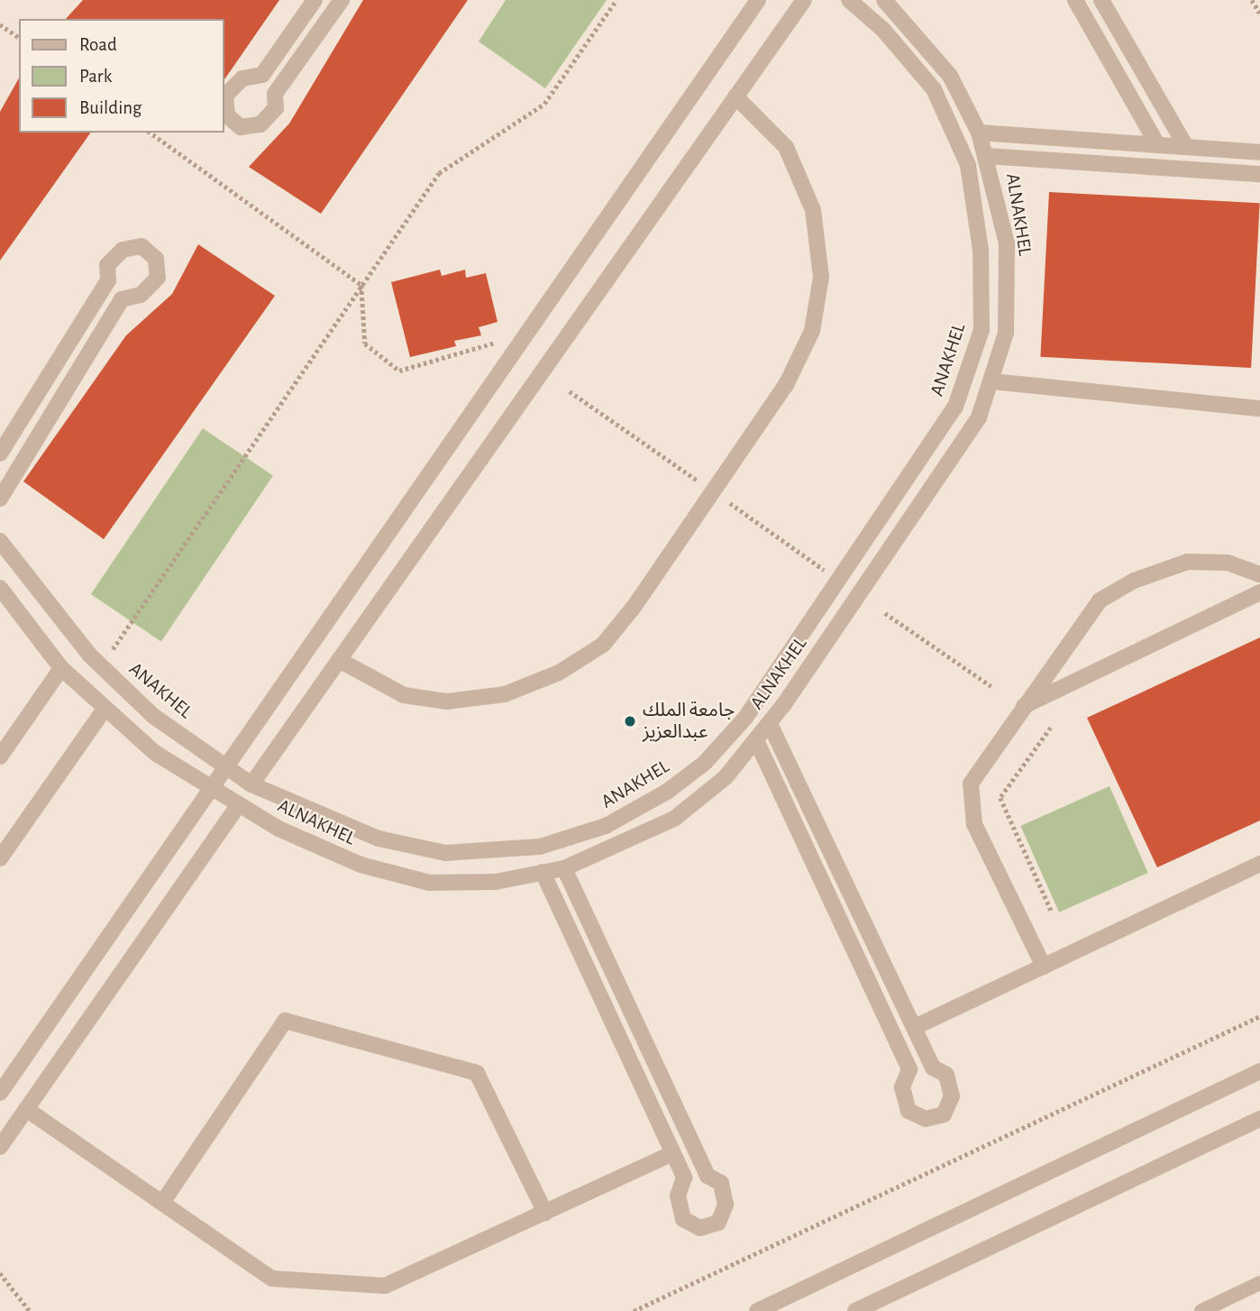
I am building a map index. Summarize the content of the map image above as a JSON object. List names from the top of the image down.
{
  "streets": {
    "street": ["ALNAKHEL", "ANAKHEL"]
  },
  "places": ["جامعة الملك عبدالعزيز"],
  "legend": ["Road", "Park", "Building"]
}
